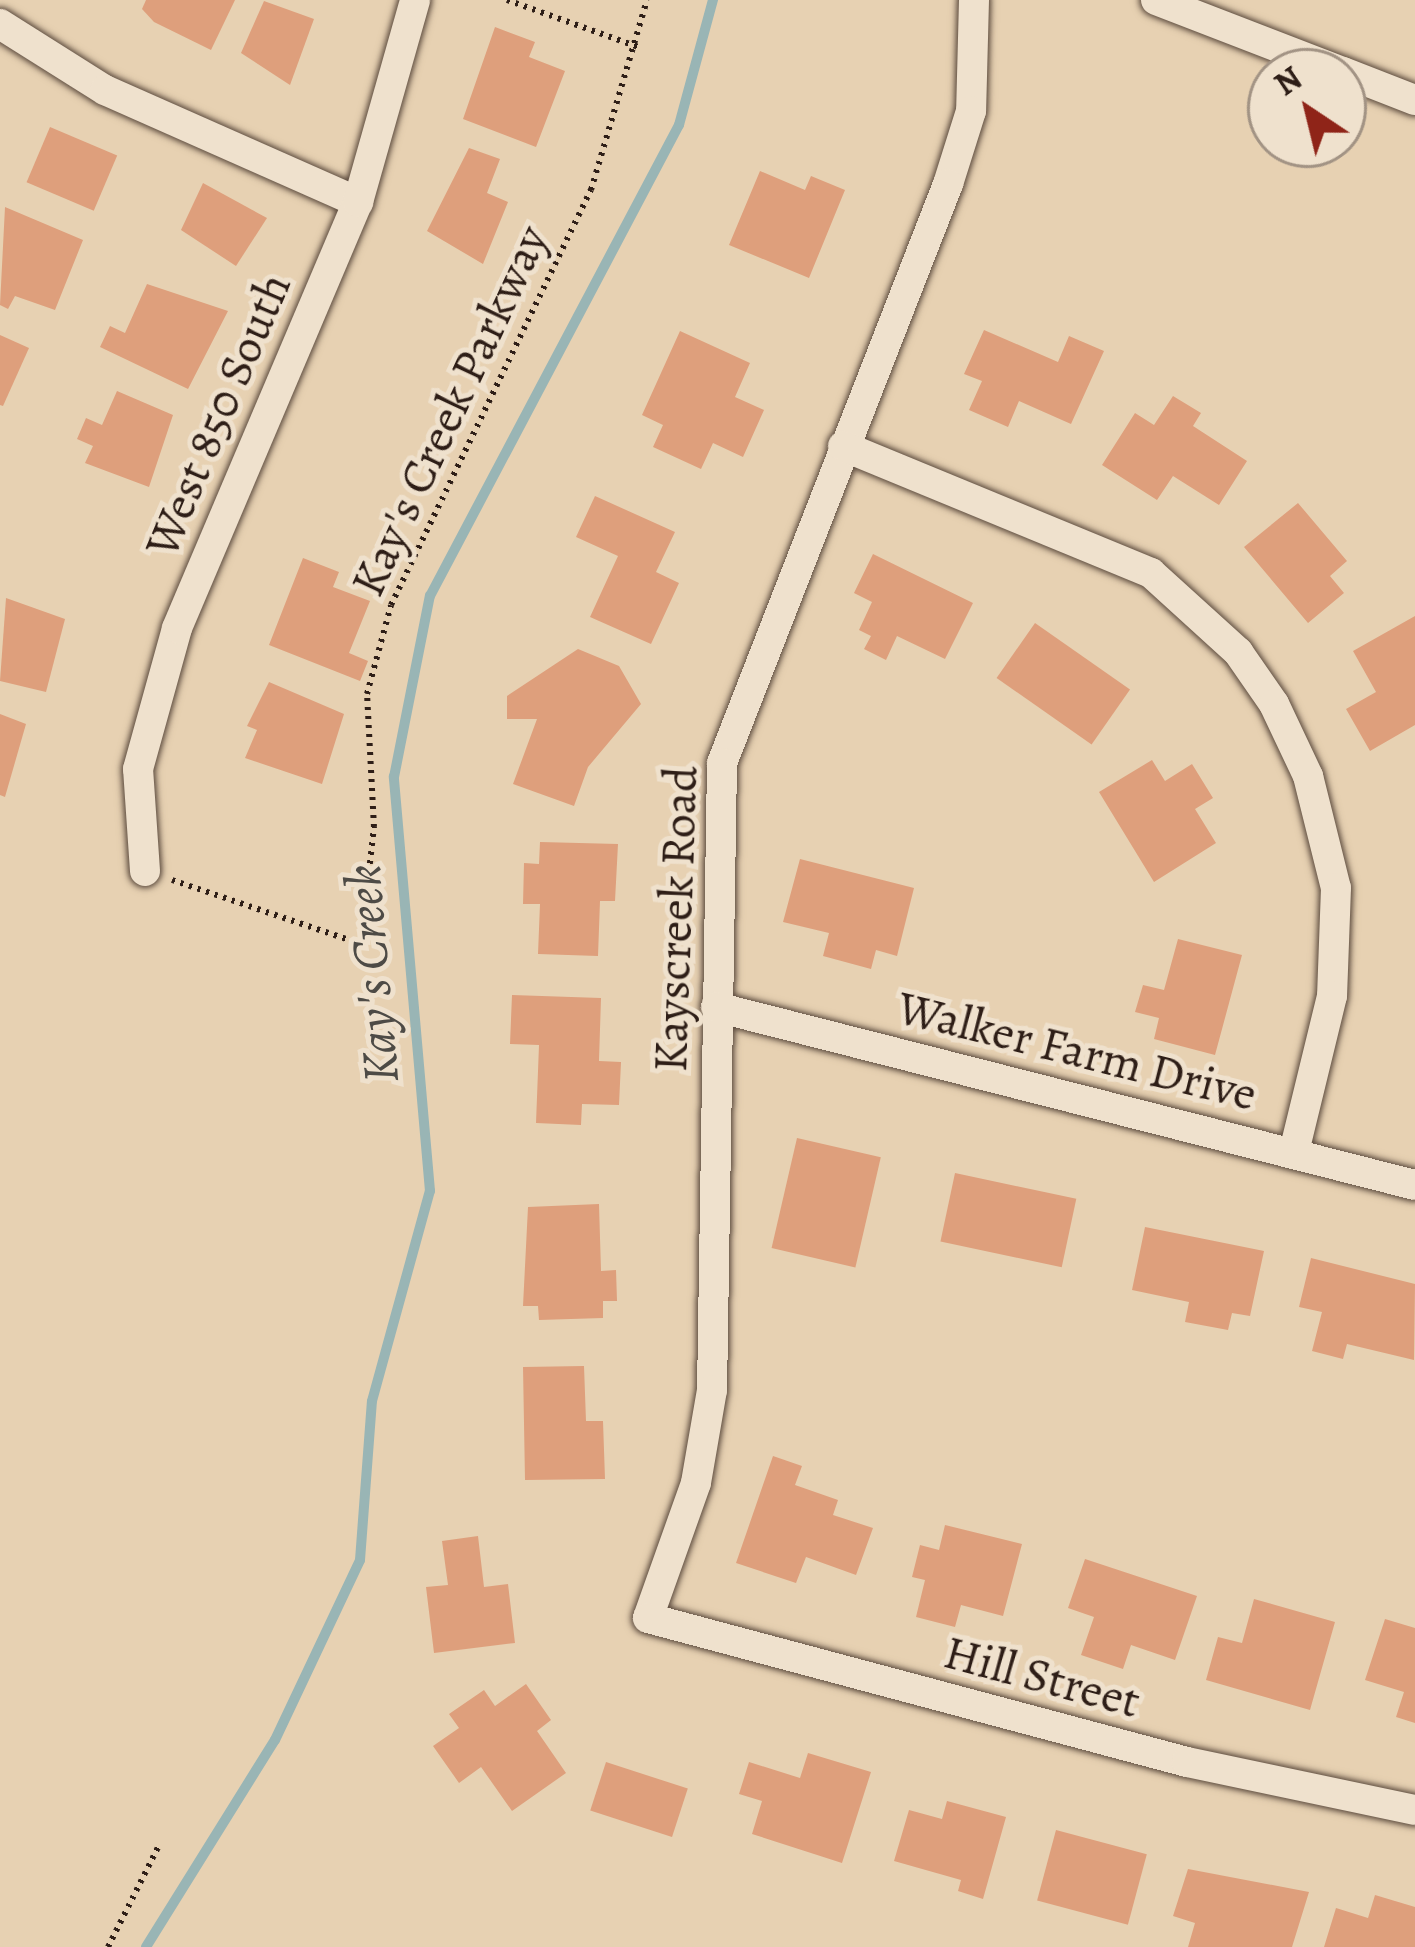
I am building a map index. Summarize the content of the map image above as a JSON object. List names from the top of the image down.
{
  "streets": {
    "street": [
      "West 850 South",
      "Kayscreek Road",
      "Walker Farm Drive",
      "Hill Street"
    ],
    "path": ["Kay's Creek Parkway"]
  },
  "crossings": [
    ["Kay's Creek Parkway", "West 850 South"],
    ["Kayscreek Road", "Walker Farm Drive"],
    ["Kayscreek Road", "Hill Street"]
  ],
  "water": ["Kay's Creek"],
  "north": "top left"
}
